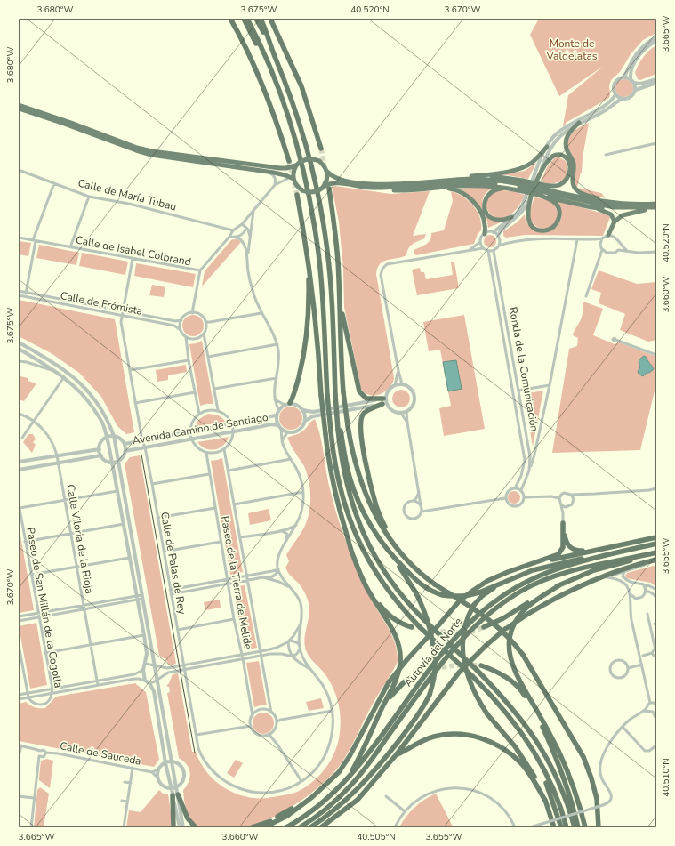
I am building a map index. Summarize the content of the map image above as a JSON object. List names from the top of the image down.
{
  "streets": {
    "highway": ["Autovía del Norte"],
    "street": [
      "Calle de María Tubau",
      "Calle de Isabel Colbrand",
      "Calle de Frómista",
      "Ronda de la Comunicación",
      "Avenida Camino de Santiago",
      "Calle Viloria de la Rioja",
      "Calle de Palas de Rey",
      "Paseo de la Tierra de Melide",
      "Paseo de San Millán de la Cogolla",
      "Calle de Sauceda"
    ]
  },
  "crossings": [
    ["Calle de María Tubau", "Calle de Isabel Colbrand"],
    ["Calle de Isabel Colbrand", "Calle de Palas de Rey"],
    ["Calle de Frómista", "Calle de Palas de Rey"],
    ["Avenida Camino de Santiago", "Calle de Palas de Rey"]
  ],
  "parks": ["Monte de Valdelatas"],
  "coordinates": [
    "3.680°W",
    "3.675°W",
    "40.520°N",
    "3.670°W",
    "3.665°W",
    "3.660°W",
    "3.655°W",
    "40.510°N",
    "40.505°N"
  ]
}
